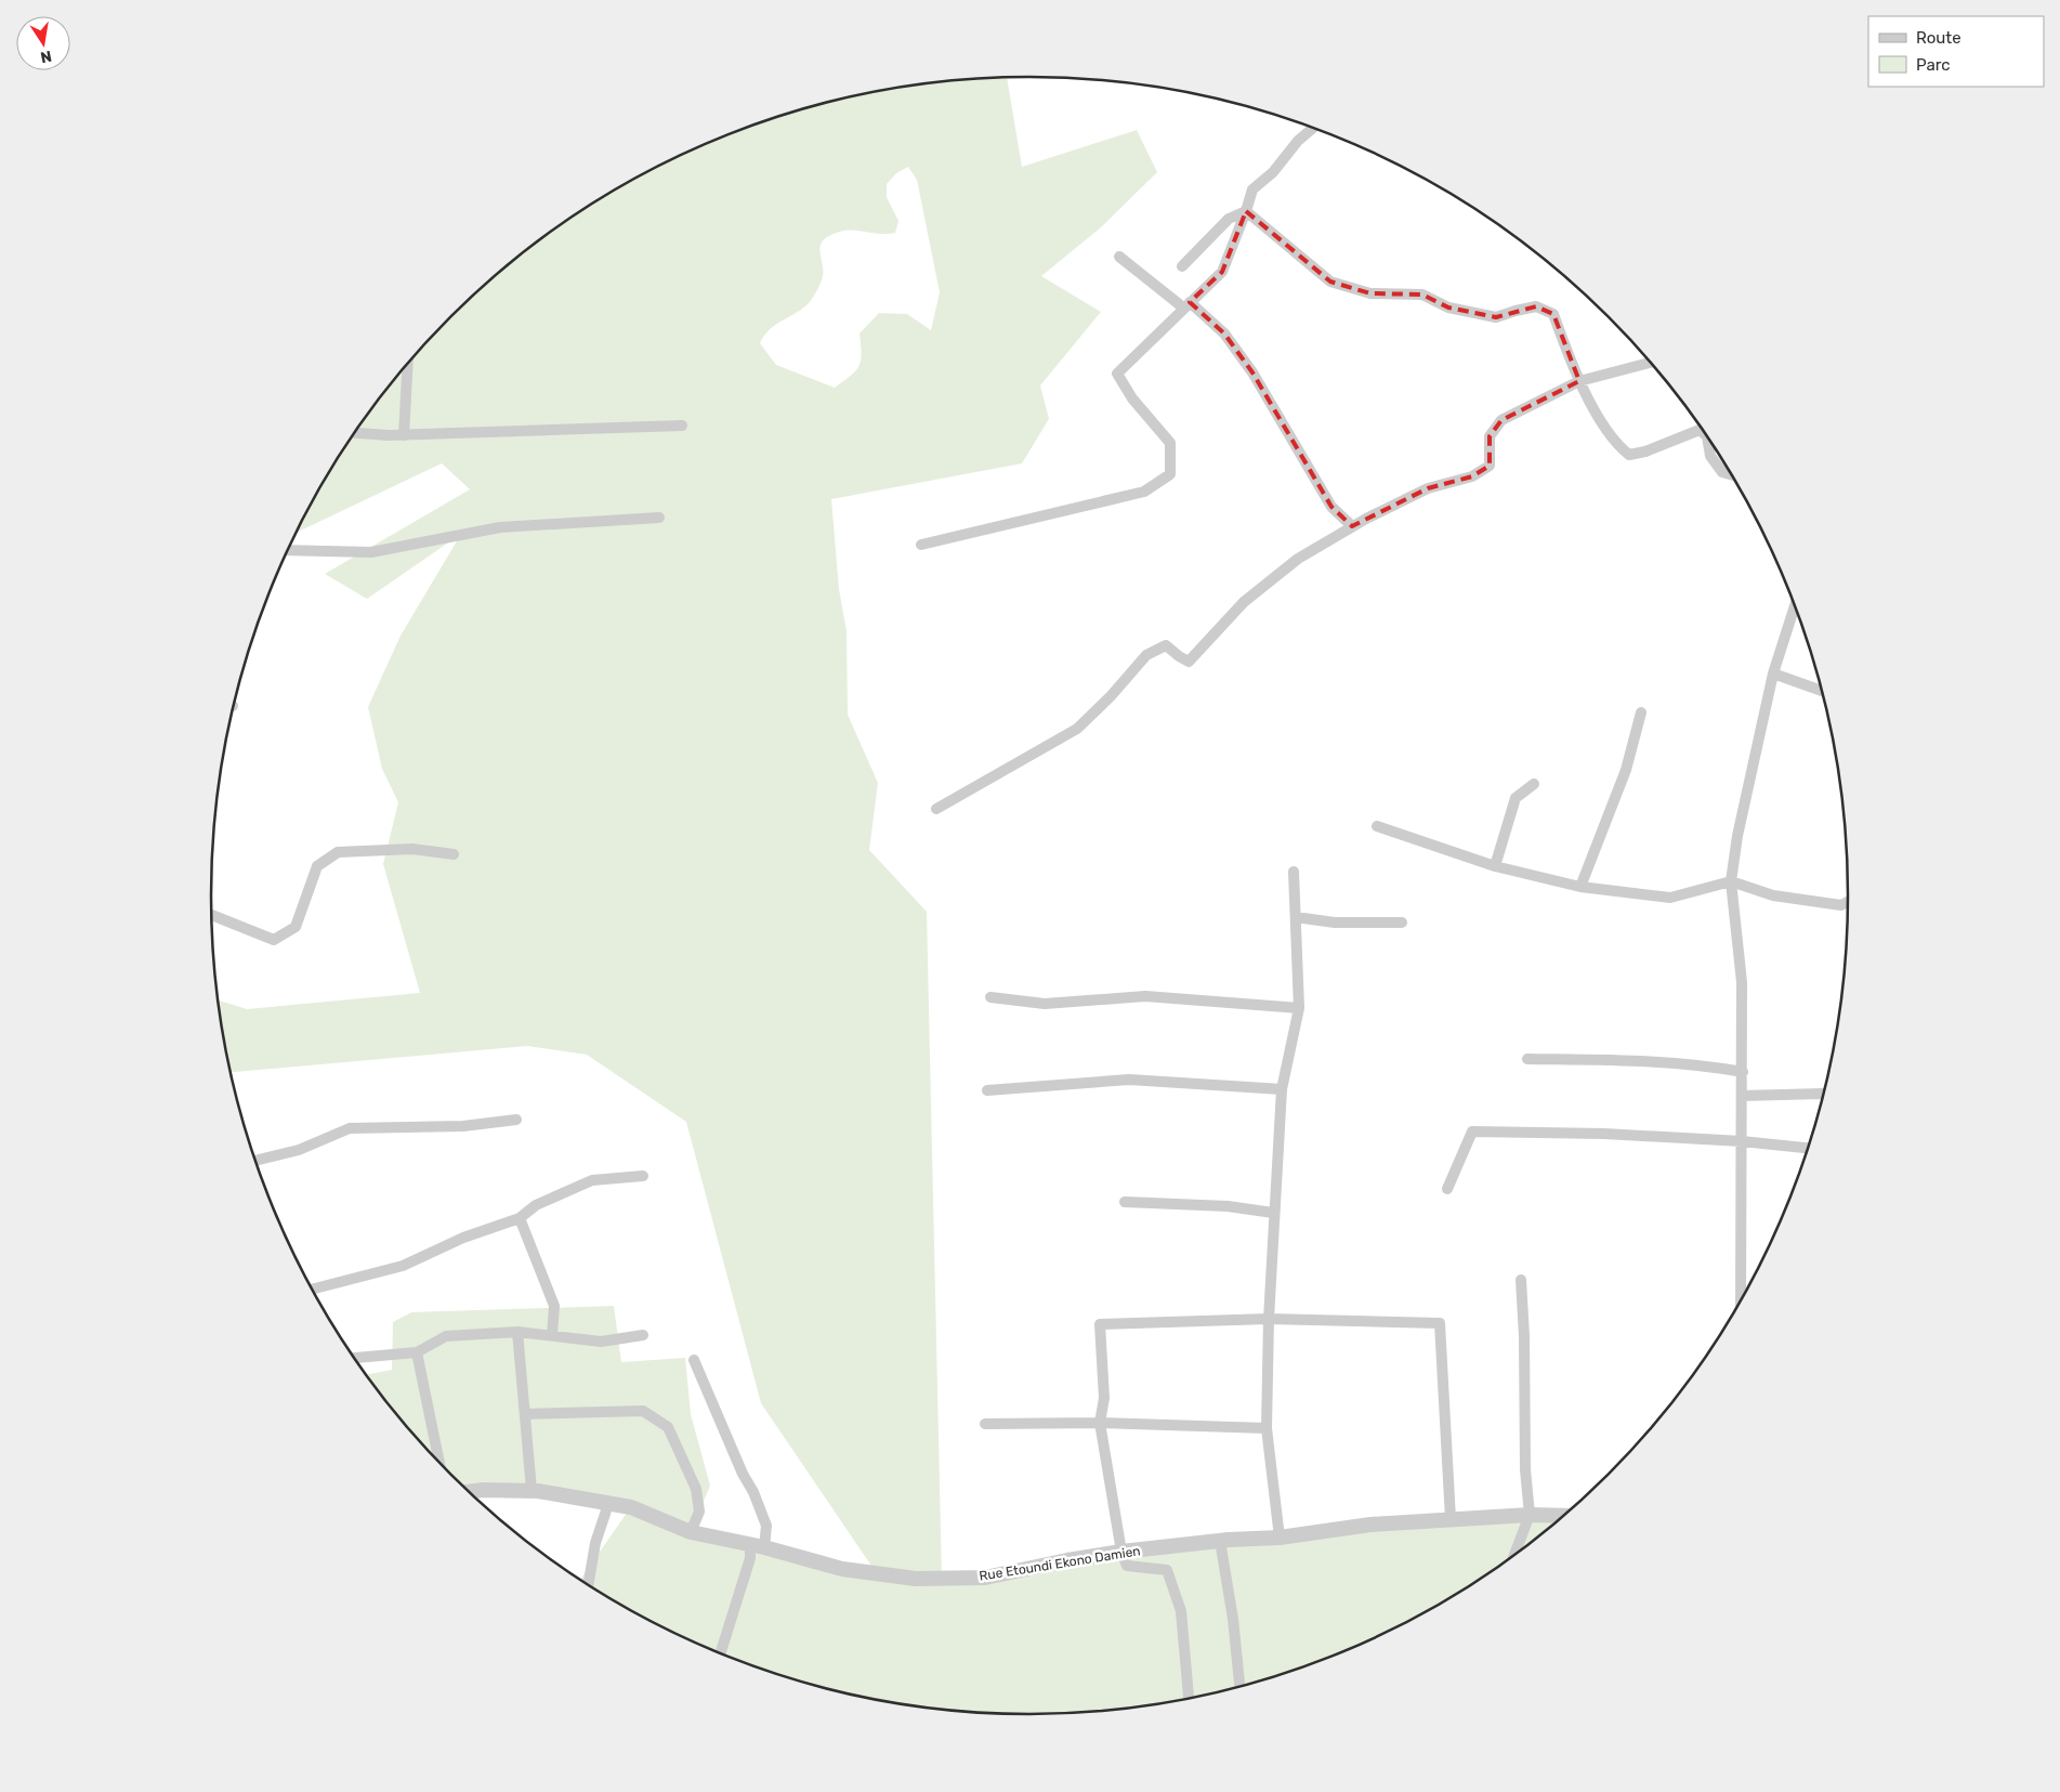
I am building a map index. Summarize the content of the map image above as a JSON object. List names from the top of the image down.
{
  "streets": {
    "street": ["Rue Etoundi Ekono Damien"]
  },
  "legend": ["Route", "Parc"],
  "north": "bottom"
}
